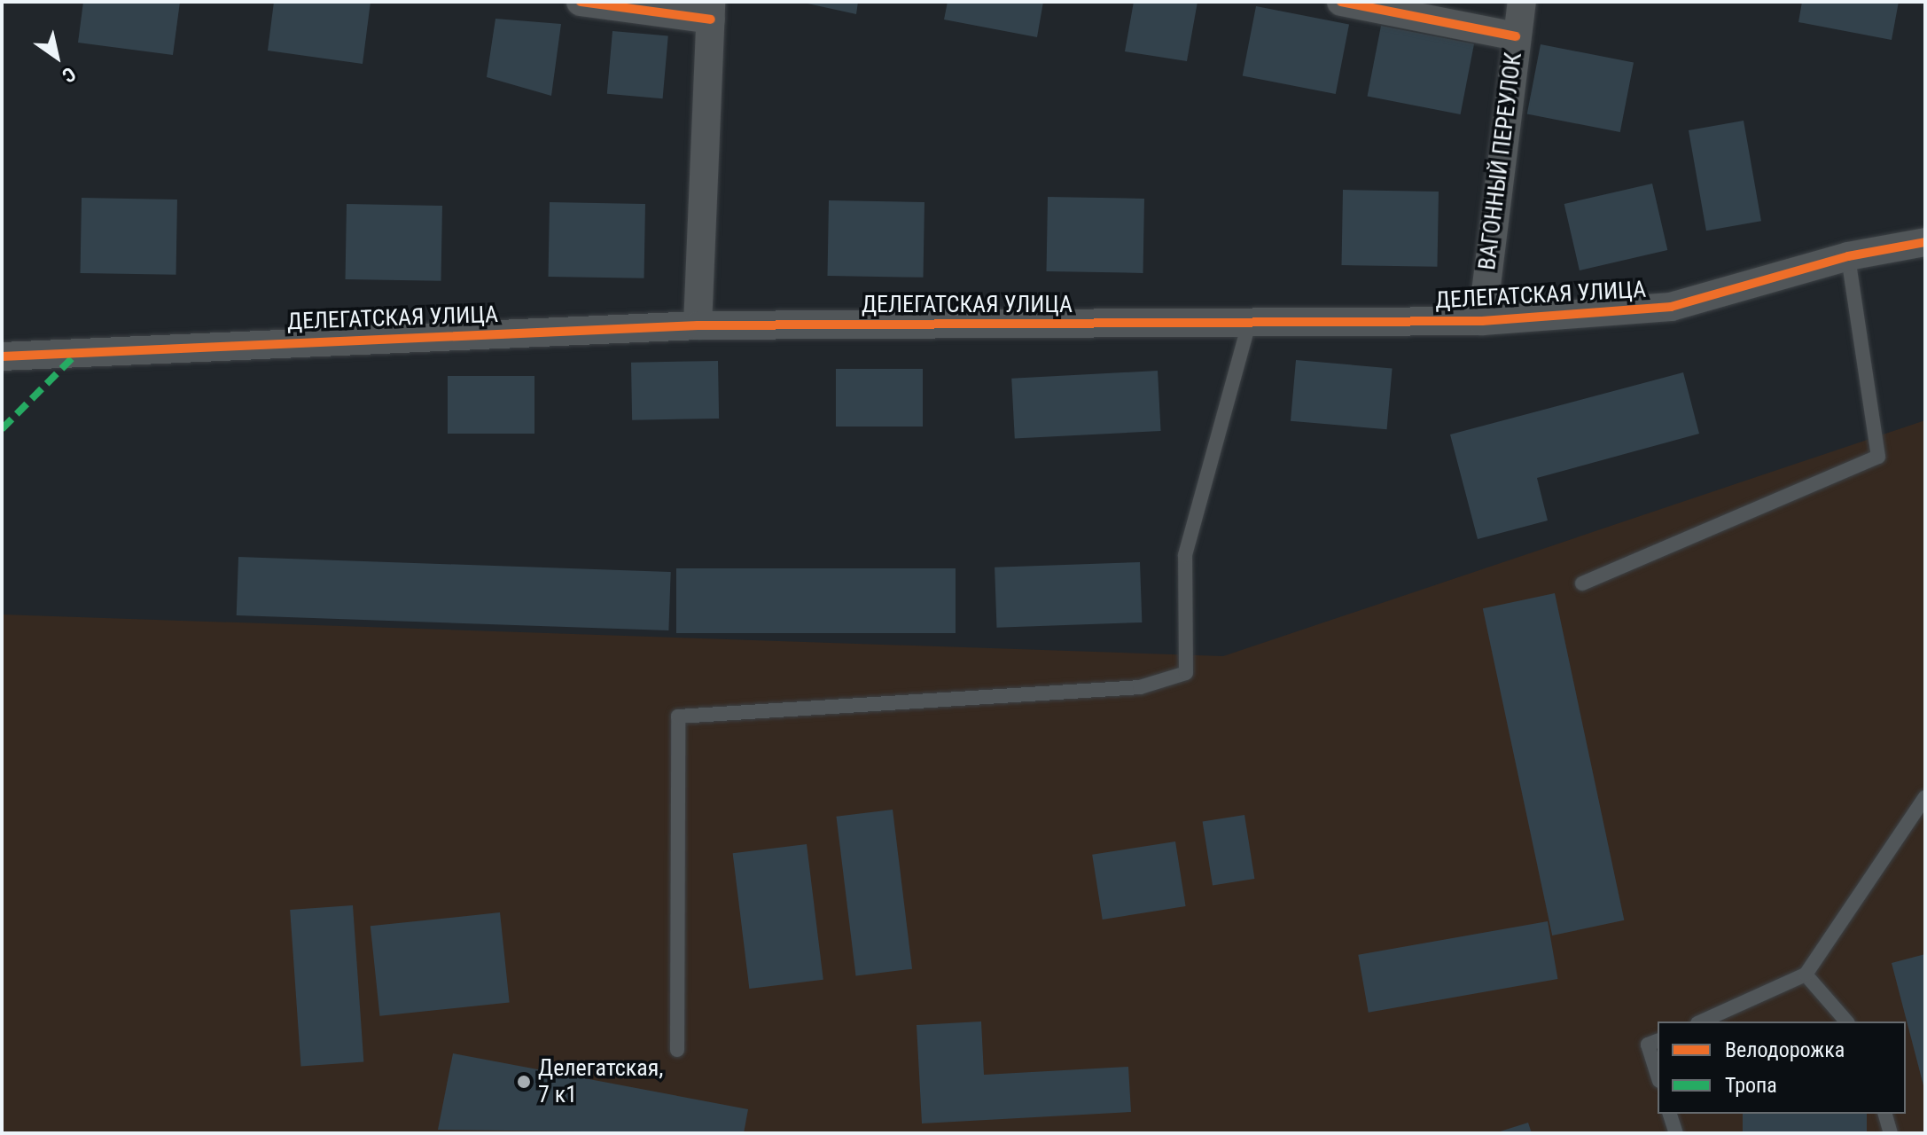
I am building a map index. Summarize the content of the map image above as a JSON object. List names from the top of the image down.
{
  "streets": {
    "street": ["ВАГОННЫЙ ПЕРЕУЛОК", "ДЕЛЕГАТСКАЯ УЛИЦА"]
  },
  "crossings": [
    ["ВАГОННЫЙ ПЕРЕУЛОК", "ДЕЛЕГАТСКАЯ УЛИЦА"]
  ],
  "places": ["Делегатская, 7 к1"],
  "legend": ["Велодорожка", "Тропа"],
  "north": "bottom right"
}
